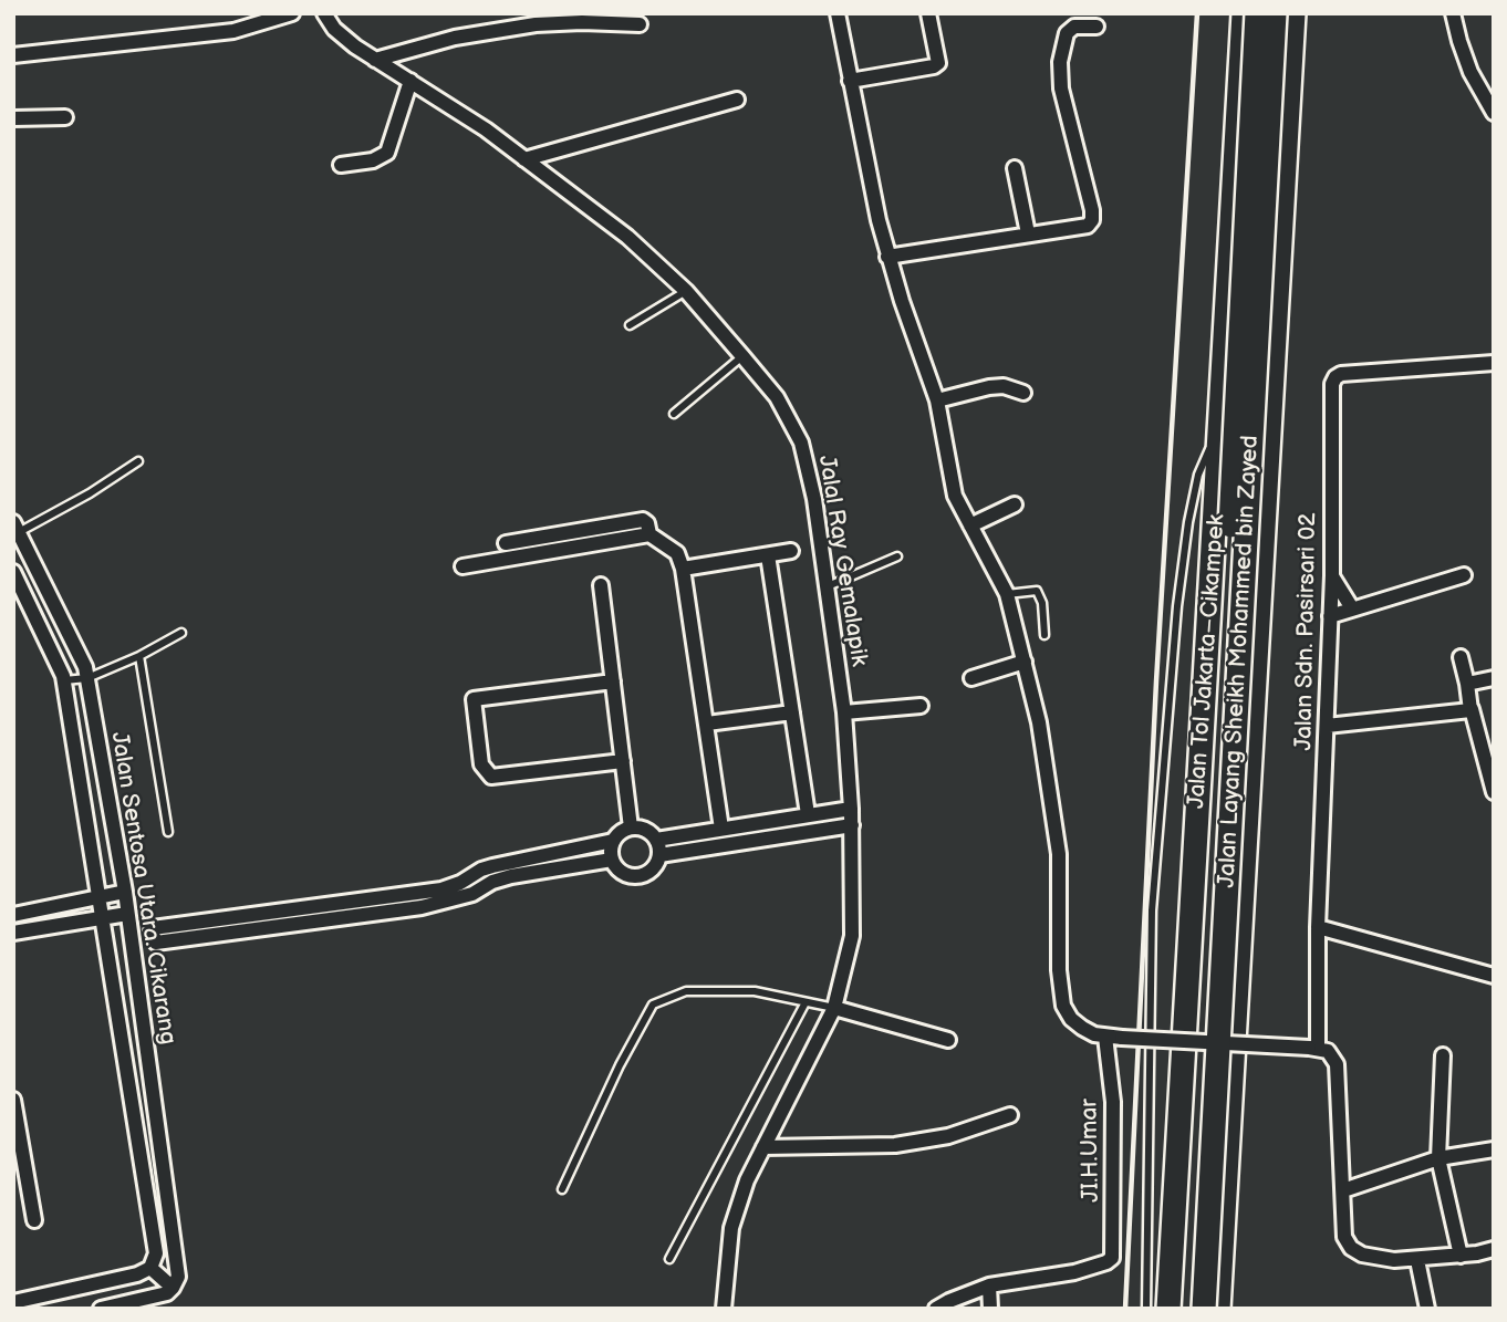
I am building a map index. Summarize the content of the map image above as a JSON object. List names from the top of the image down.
{
  "streets": {
    "highway": ["Jalan Tol Jakarta–Cikampek", "Jalan Layang Sheikh Mohammed bin Zayed"],
    "street": [
      "Jalal Ray Gemalapik",
      "Jalan Sdn. Pasirsari 02",
      "Jalan Sentosa Utara. Cikarang",
      "JI.H.Umar"
    ]
  }
}
